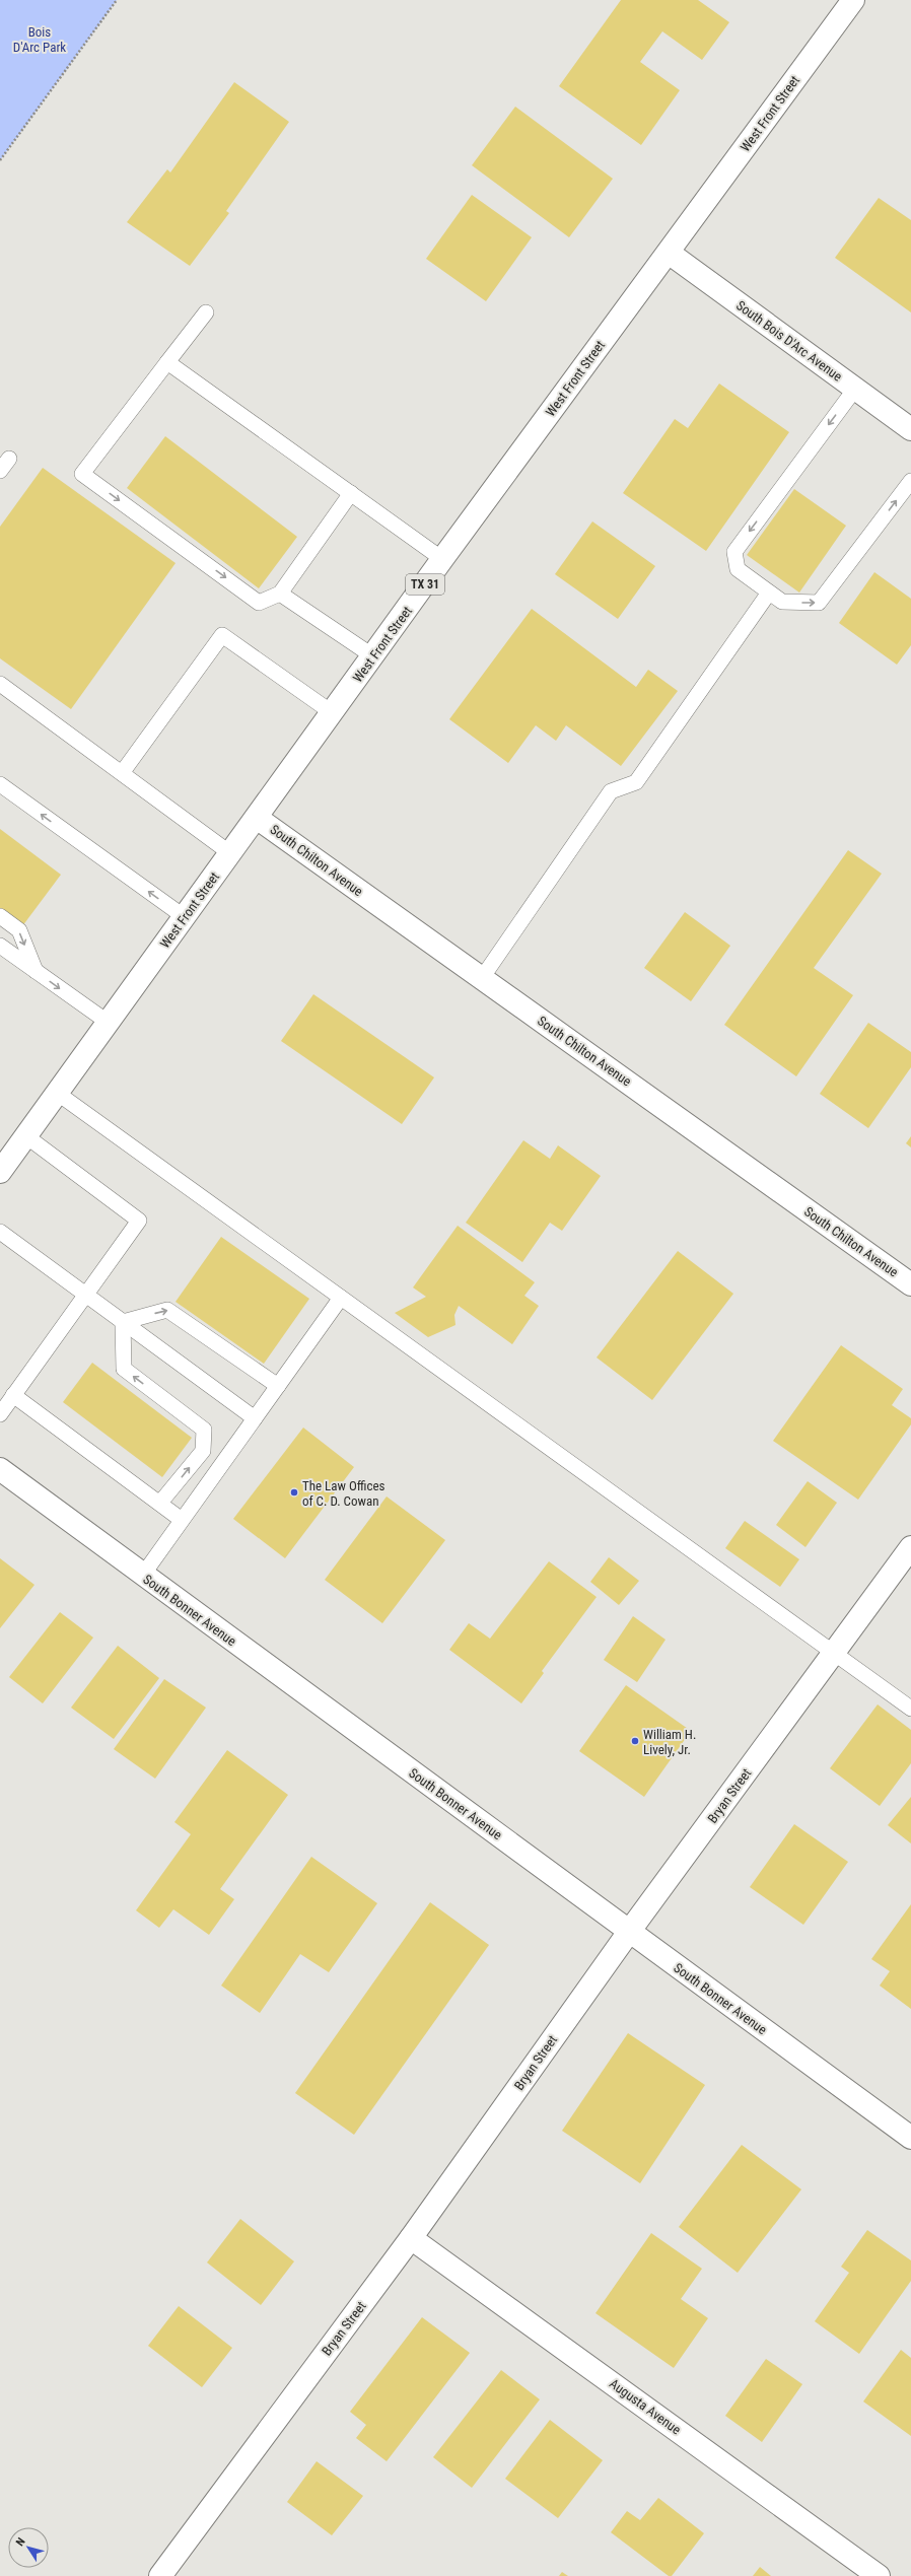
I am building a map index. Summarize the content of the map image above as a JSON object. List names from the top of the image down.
{
  "streets": {
    "street": [
      "West Front Street",
      "South Bois D'Arc Avenue",
      "TX 31",
      "South Chilton Avenue",
      "South Bonner Avenue",
      "Bryan Street",
      "Augusta Avenue"
    ]
  },
  "crossings": [
    ["West Front Street", "South Bois D'Arc Avenue"],
    ["West Front Street", "South Chilton Avenue"],
    ["South Bonner Avenue", "Bryan Street"],
    ["Bryan Street", "Augusta Avenue"]
  ],
  "parks": ["Bois D'Arc Park"],
  "places": ["The Law Offices of C. D. Cowan", "William H. Lively, Jr."],
  "north": "top left"
}
